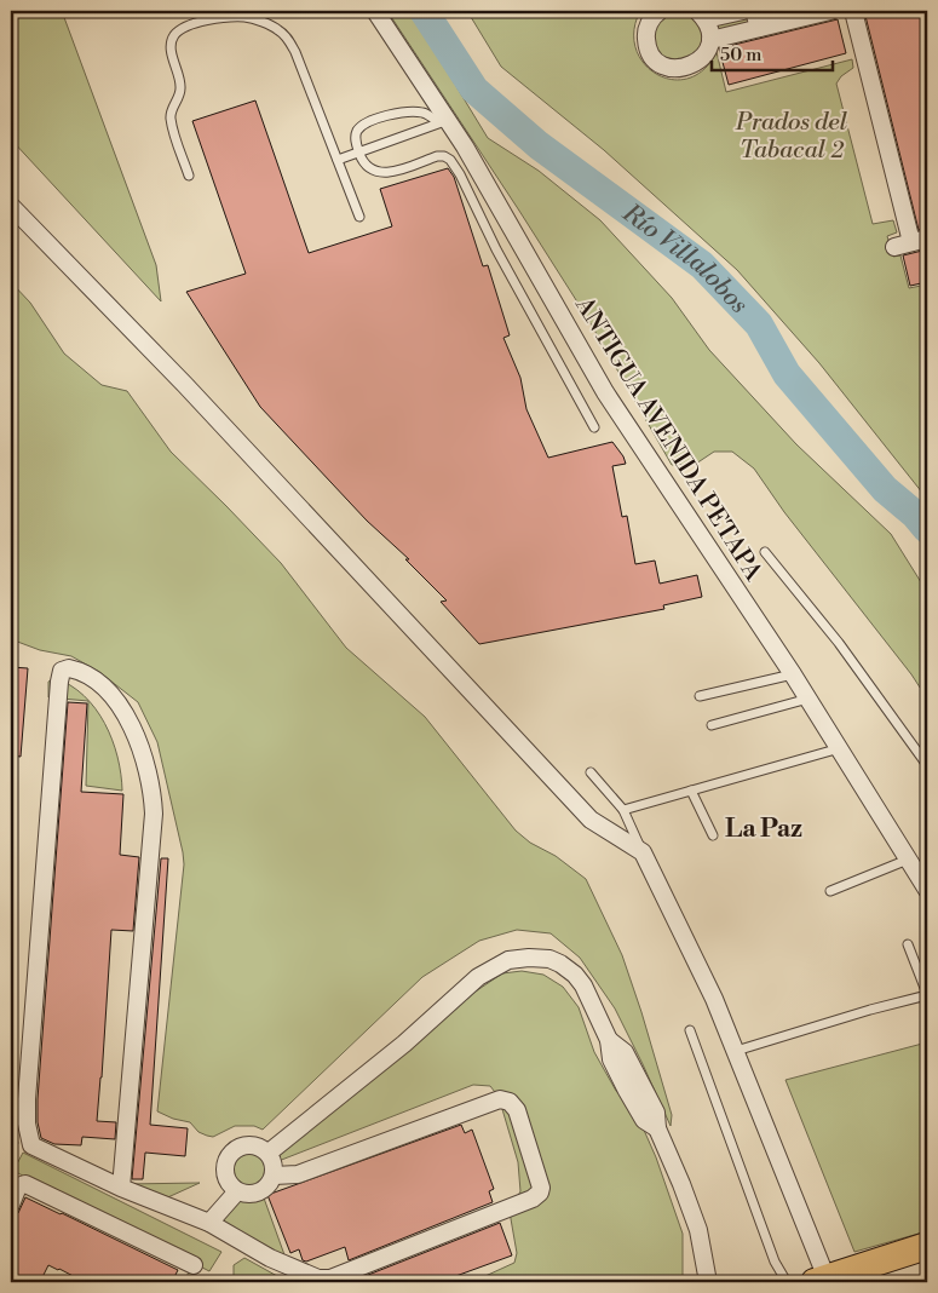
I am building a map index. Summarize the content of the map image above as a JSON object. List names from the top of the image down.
{
  "streets": {
    "street": ["ANTIGUA AVENIDA PETAPA"]
  },
  "districts": ["La Paz"],
  "water": ["Río Villalobos"],
  "parks": ["Prados del Tabacal 2"],
  "scale_bar": "50 m"
}
